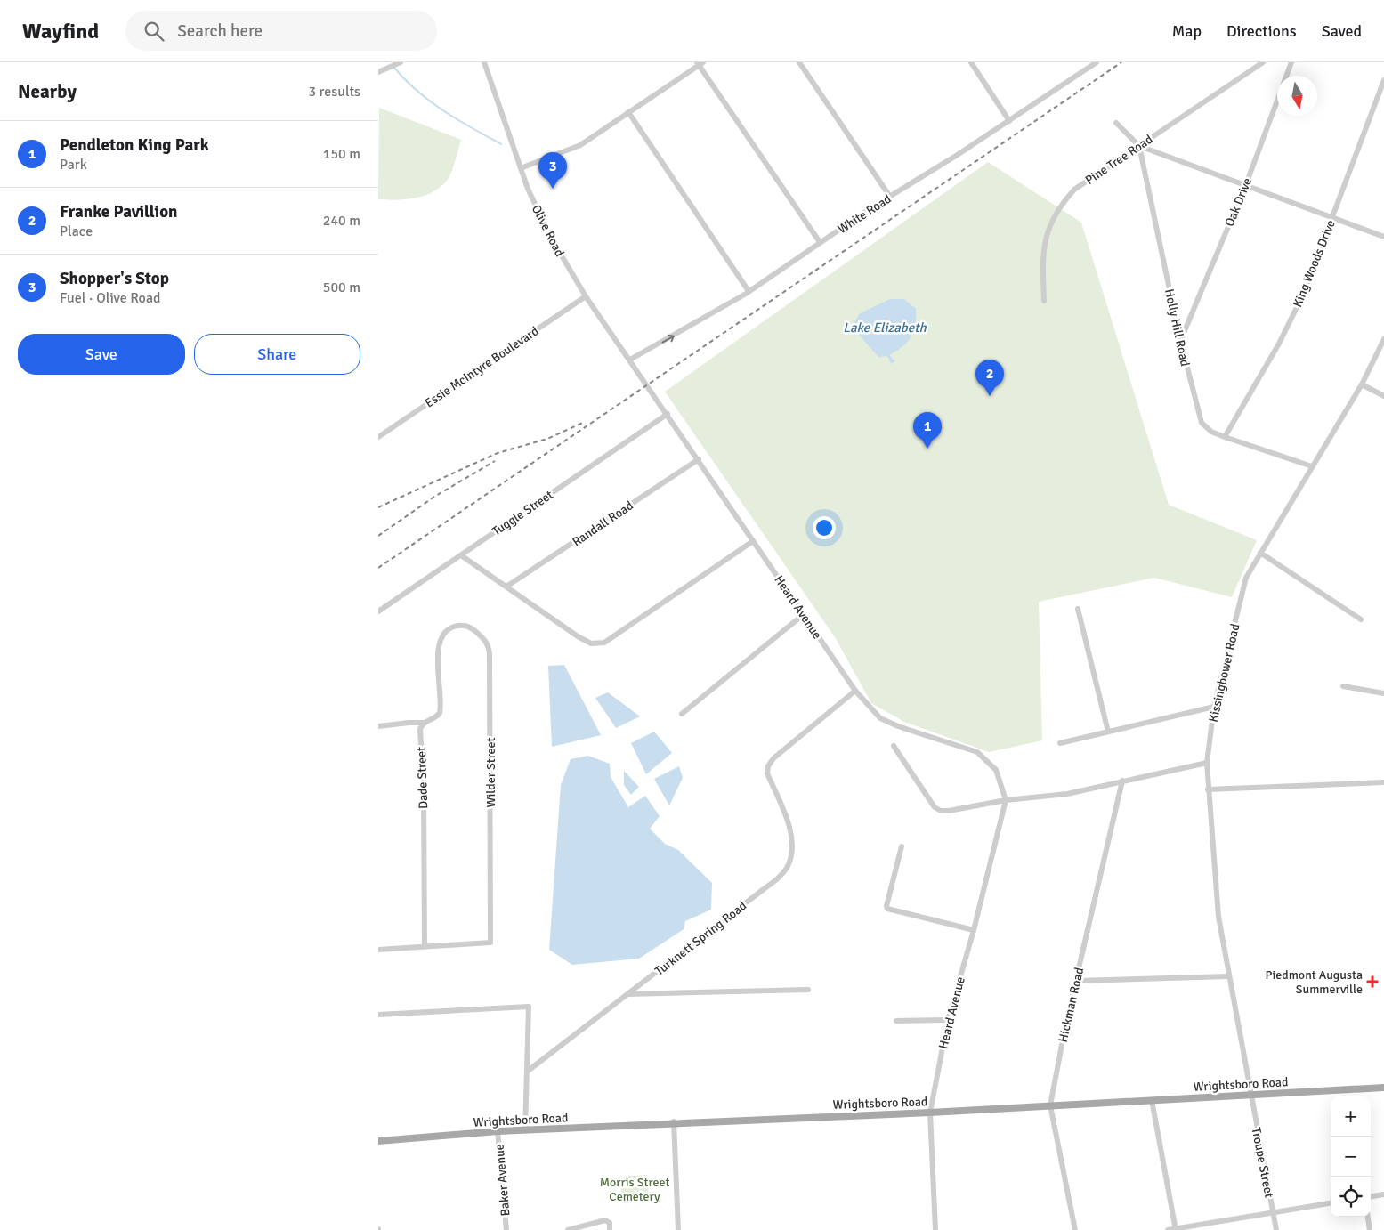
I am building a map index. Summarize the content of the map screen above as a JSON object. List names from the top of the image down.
{
  "streets": {
    "main road": ["Wrightsboro Road"],
    "street": [
      "Pine Tree Road",
      "Oak Drive",
      "White Road",
      "Olive Road",
      "King Woods Drive",
      "Holly Hill Road",
      "Essie McIntyre Boulevard",
      "Tuggle Street",
      "Randall Road",
      "Heard Avenue",
      "Kissingbower Road",
      "Wilder Street",
      "Dade Street",
      "Turknett Spring Road",
      "Hickman Road",
      "Troupe Street",
      "Baker Avenue"
    ]
  },
  "crossings": [
    ["Pine Tree Road", "Holly Hill Road"],
    ["Oak Drive", "Holly Hill Road"],
    ["White Road", "Olive Road"],
    ["White Road", "Heard Avenue"],
    ["Olive Road", "Essie McIntyre Boulevard"],
    ["Olive Road", "Heard Avenue"],
    ["King Woods Drive", "Holly Hill Road"],
    ["Holly Hill Road", "Kissingbower Road"],
    ["Tuggle Street", "Heard Avenue"],
    ["Randall Road", "Heard Avenue"],
    ["Heard Avenue", "Turknett Spring Road"],
    ["Heard Avenue", "Wrightsboro Road"],
    ["Kissingbower Road", "Wrightsboro Road"],
    ["Kissingbower Road", "Troupe Street"],
    ["Wilder Street", "Dade Street"],
    ["Hickman Road", "Wrightsboro Road"],
    ["Wrightsboro Road", "Troupe Street"],
    ["Wrightsboro Road", "Baker Avenue"]
  ],
  "water": ["Lake Elizabeth"],
  "parks": ["Morris Street Cemetery"],
  "places": {
    "health": ["Piedmont Augusta Summerville"]
  },
  "north": "bottom",
  "page": {
    "header": "Wayfind",
    "search": "Search here",
    "nav": ["Map", "Directions", "Saved"],
    "heading": ["Nearby", "3 results"],
    "list": [
      {
        "mark": "1",
        "name": "Pendleton King Park",
        "note": "Park",
        "value": "150 m"
      },
      {
        "mark": "2",
        "name": "Franke Pavillion",
        "note": "Place",
        "value": "240 m"
      },
      {
        "mark": "3",
        "name": "Shopper's Stop",
        "note": "Fuel · Olive Road",
        "value": "500 m"
      }
    ],
    "pins": ["3", "2", "1"],
    "buttons": ["Save", "Share"],
    "map_buttons": ["+", "−"]
  }
}
